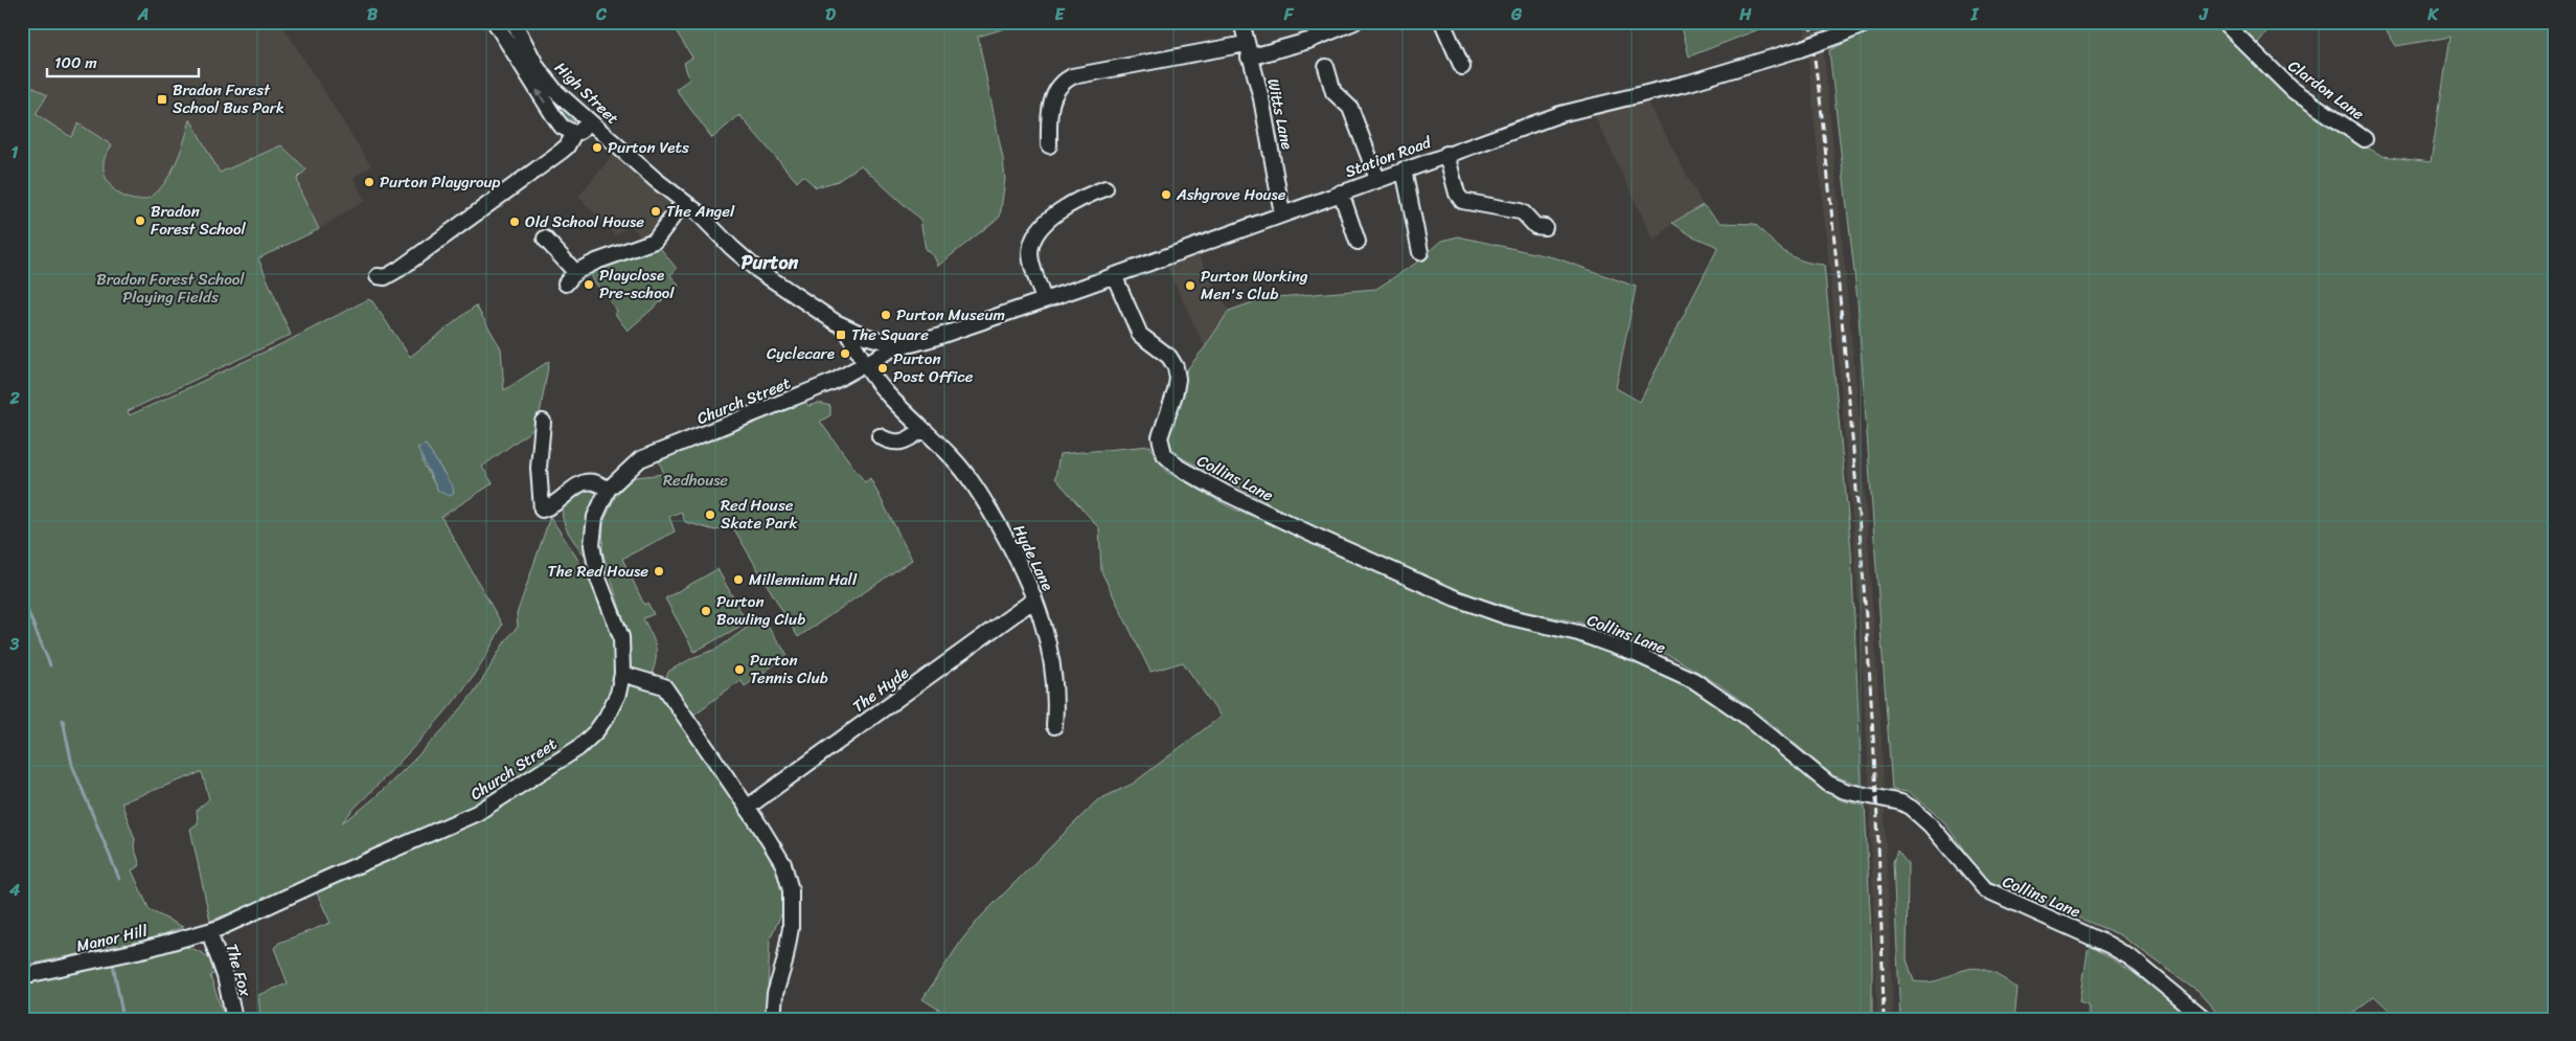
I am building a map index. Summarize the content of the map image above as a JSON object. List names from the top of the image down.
{
  "streets": {
    "street": [
      "Clardon Lane",
      "High Street",
      "Witts Lane",
      "Station Road",
      "Church Street",
      "Collins Lane",
      "Hyde Lane",
      "The Hyde",
      "Manor Hill",
      "The Fox"
    ]
  },
  "crossings": [
    ["High Street", "Station Road"],
    ["High Street", "Church Street"],
    ["Witts Lane", "Station Road"],
    ["Station Road", "Collins Lane"],
    ["Church Street", "Hyde Lane"],
    ["Church Street", "Manor Hill"],
    ["Church Street", "The Fox"],
    ["Hyde Lane", "The Hyde"],
    ["Manor Hill", "The Fox"]
  ],
  "districts": ["Purton"],
  "parks": ["Bradon Forest School Playing Fields", "Redhouse"],
  "places": {
    "transit": ["Bradon Forest School Bus Park", "The Square"],
    "other": [
      "Purton Vets",
      "Purton Playgroup",
      "Ashgrove House",
      "The Angel",
      "Bradon Forest School",
      "Old School House",
      "Playclose Pre-school",
      "Purton Working Men's Club",
      "Purton Museum",
      "Cyclecare",
      "Purton Post Office",
      "Red House Skate Park",
      "The Red House",
      "Millennium Hall",
      "Purton Bowling Club",
      "Purton Tennis Club"
    ]
  },
  "scale_bar": "100 m",
  "grid": {
    "columns": [
      "A",
      "B",
      "C",
      "D",
      "E",
      "F",
      "G",
      "H",
      "I",
      "J",
      "K"
    ],
    "rows": [
      "1",
      "2",
      "3",
      "4"
    ]
  }
}
